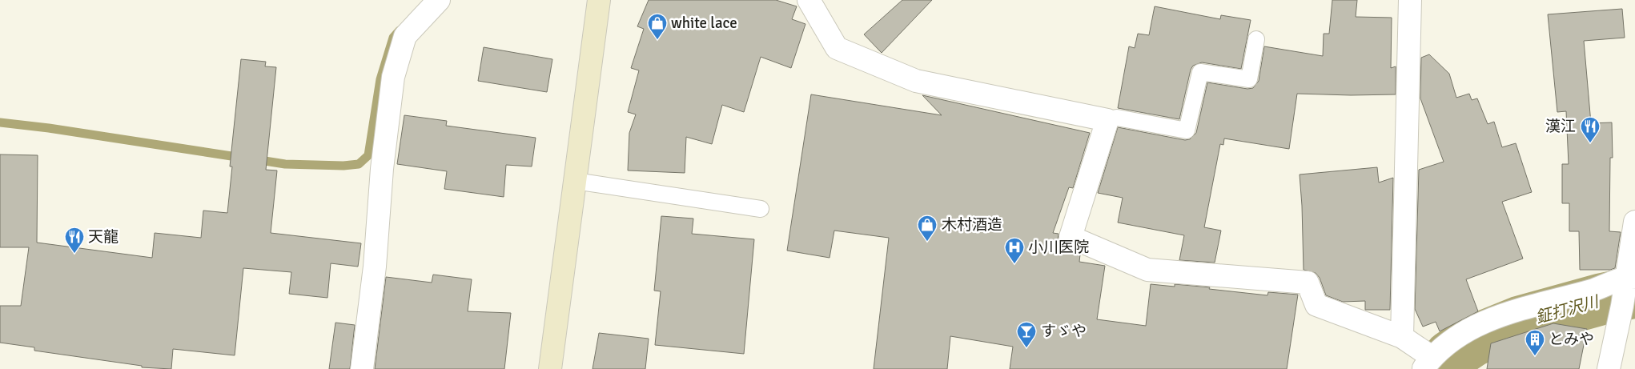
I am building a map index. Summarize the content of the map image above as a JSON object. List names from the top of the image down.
{
  "water": ["鉦打沢川"],
  "places": {
    "shop": ["white lace", "木村酒造"],
    "restaurant": ["漢江", "天龍"],
    "hospital": ["小川医院"],
    "bar": ["すゞや"],
    "building": ["とみや"]
  }
}
